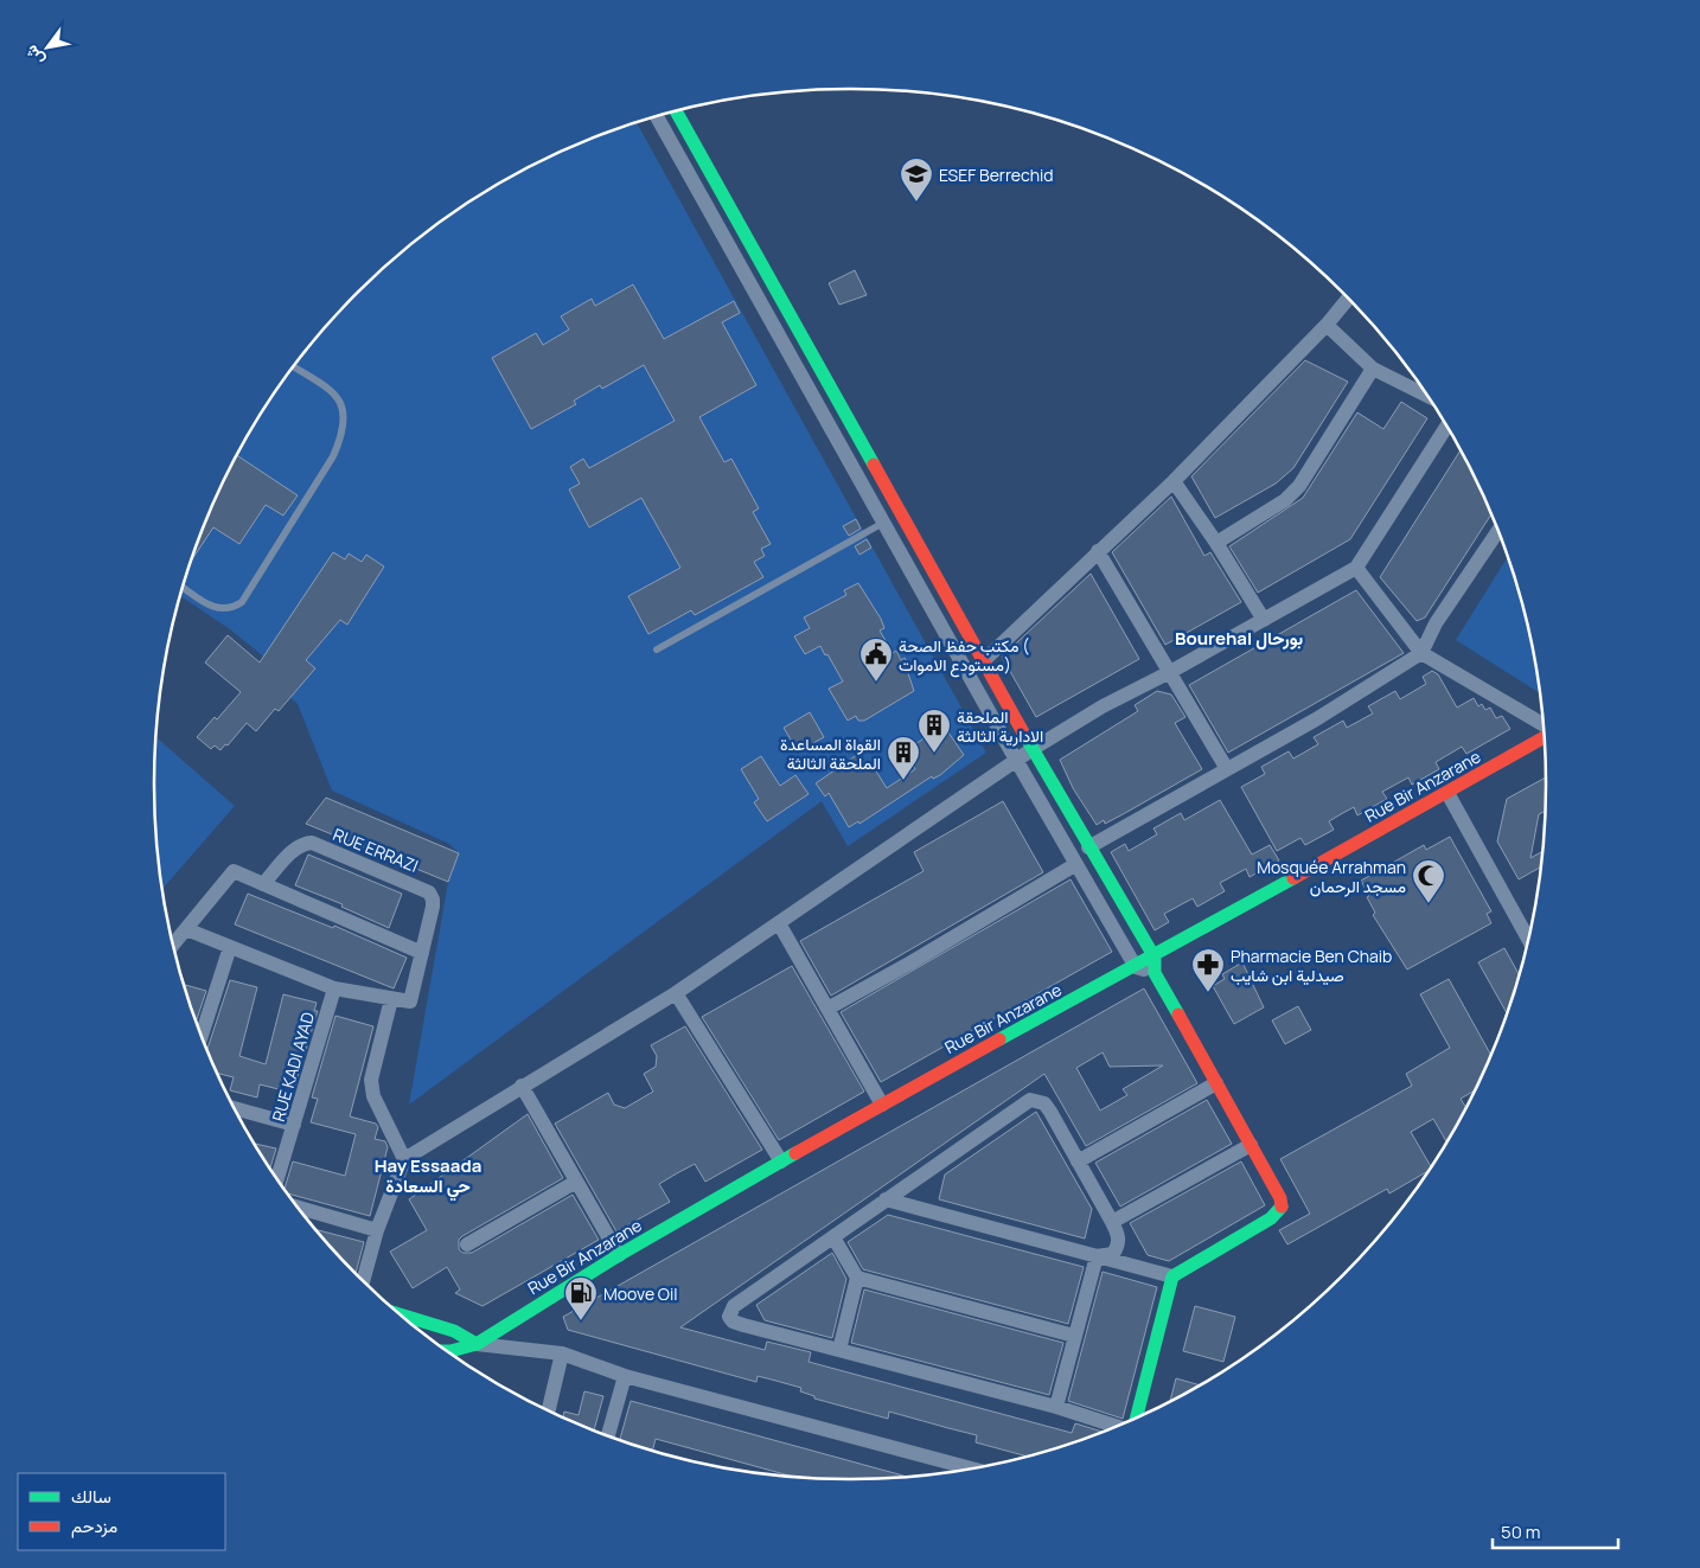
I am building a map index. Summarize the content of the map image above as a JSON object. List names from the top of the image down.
{
  "streets": {
    "street": ["Rue Bir Anzarane", "RUE ERRAZI", "RUE KADI AYAD"]
  },
  "districts": ["Bourehal بورحال", "Hay Essaada حي السعادة"],
  "places": {
    "school or university": ["ESEF Berrechid"],
    "public building": ["مكتب حفظ الصحة ( مستودع الاموات)"],
    "building": ["الملحقة الادارية الثالثة", "القواة المساعدة الملحقة الثالثة"],
    "mosque": ["Mosquée Arrahman مسجد الرحمان"],
    "pharmacy": ["Pharmacie Ben Chaib صيدلية ابن شايب"],
    "fuel station": ["Moove Oil"]
  },
  "legend": ["سالك", "مزدحم"],
  "scale_bar": "50 m",
  "north": "bottom left"
}
